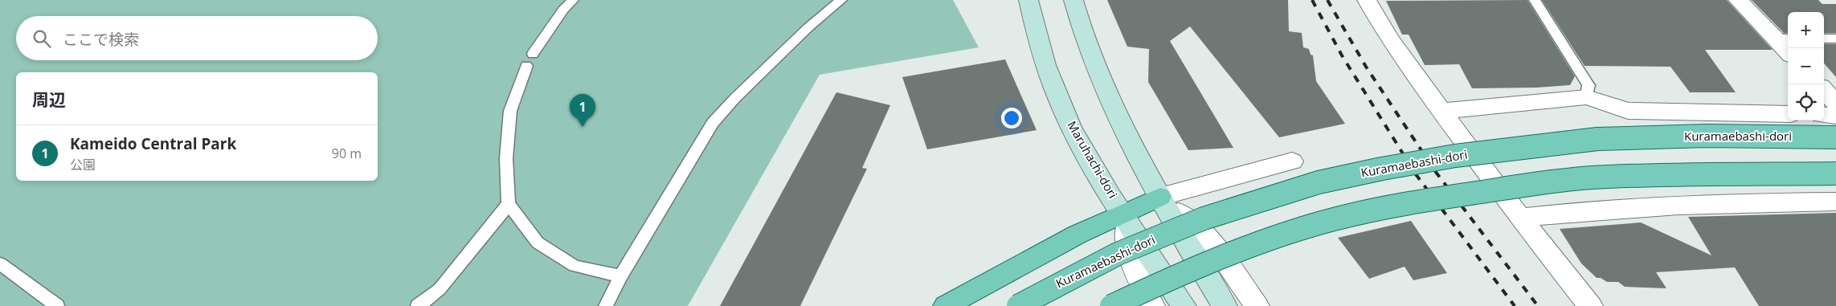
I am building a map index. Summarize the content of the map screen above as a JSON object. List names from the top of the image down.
{
  "streets": {
    "main road": ["Kuramaebashi-dori", "Maruhachi-dori"]
  },
  "page": {
    "map_buttons": ["+", "−"],
    "search": "ここで検索",
    "heading": "周辺",
    "pins": "1",
    "list": [
      {
        "mark": "1",
        "name": "Kameido Central Park",
        "note": "公園",
        "value": "90 m"
      }
    ]
  }
}
